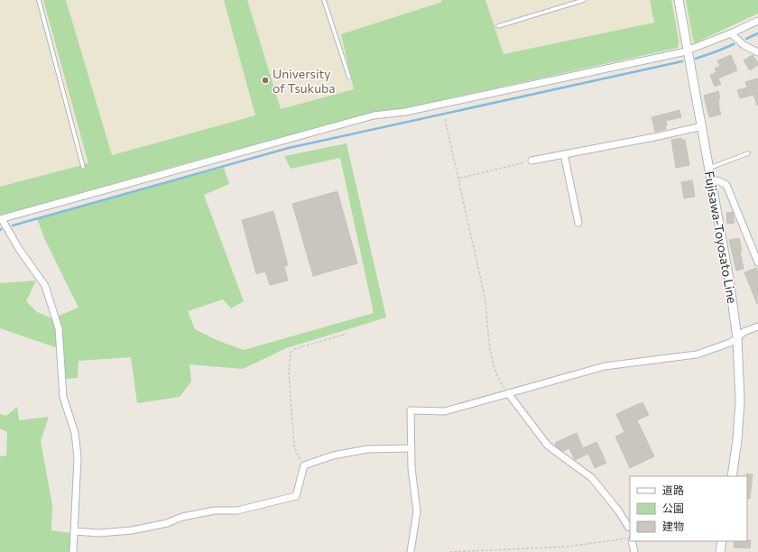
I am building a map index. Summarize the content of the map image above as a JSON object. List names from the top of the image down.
{
  "streets": {
    "main road": ["Fujisawa-Toyosato Line"]
  },
  "places": ["University of Tsukuba"],
  "legend": ["道路", "公園", "建物"]
}
